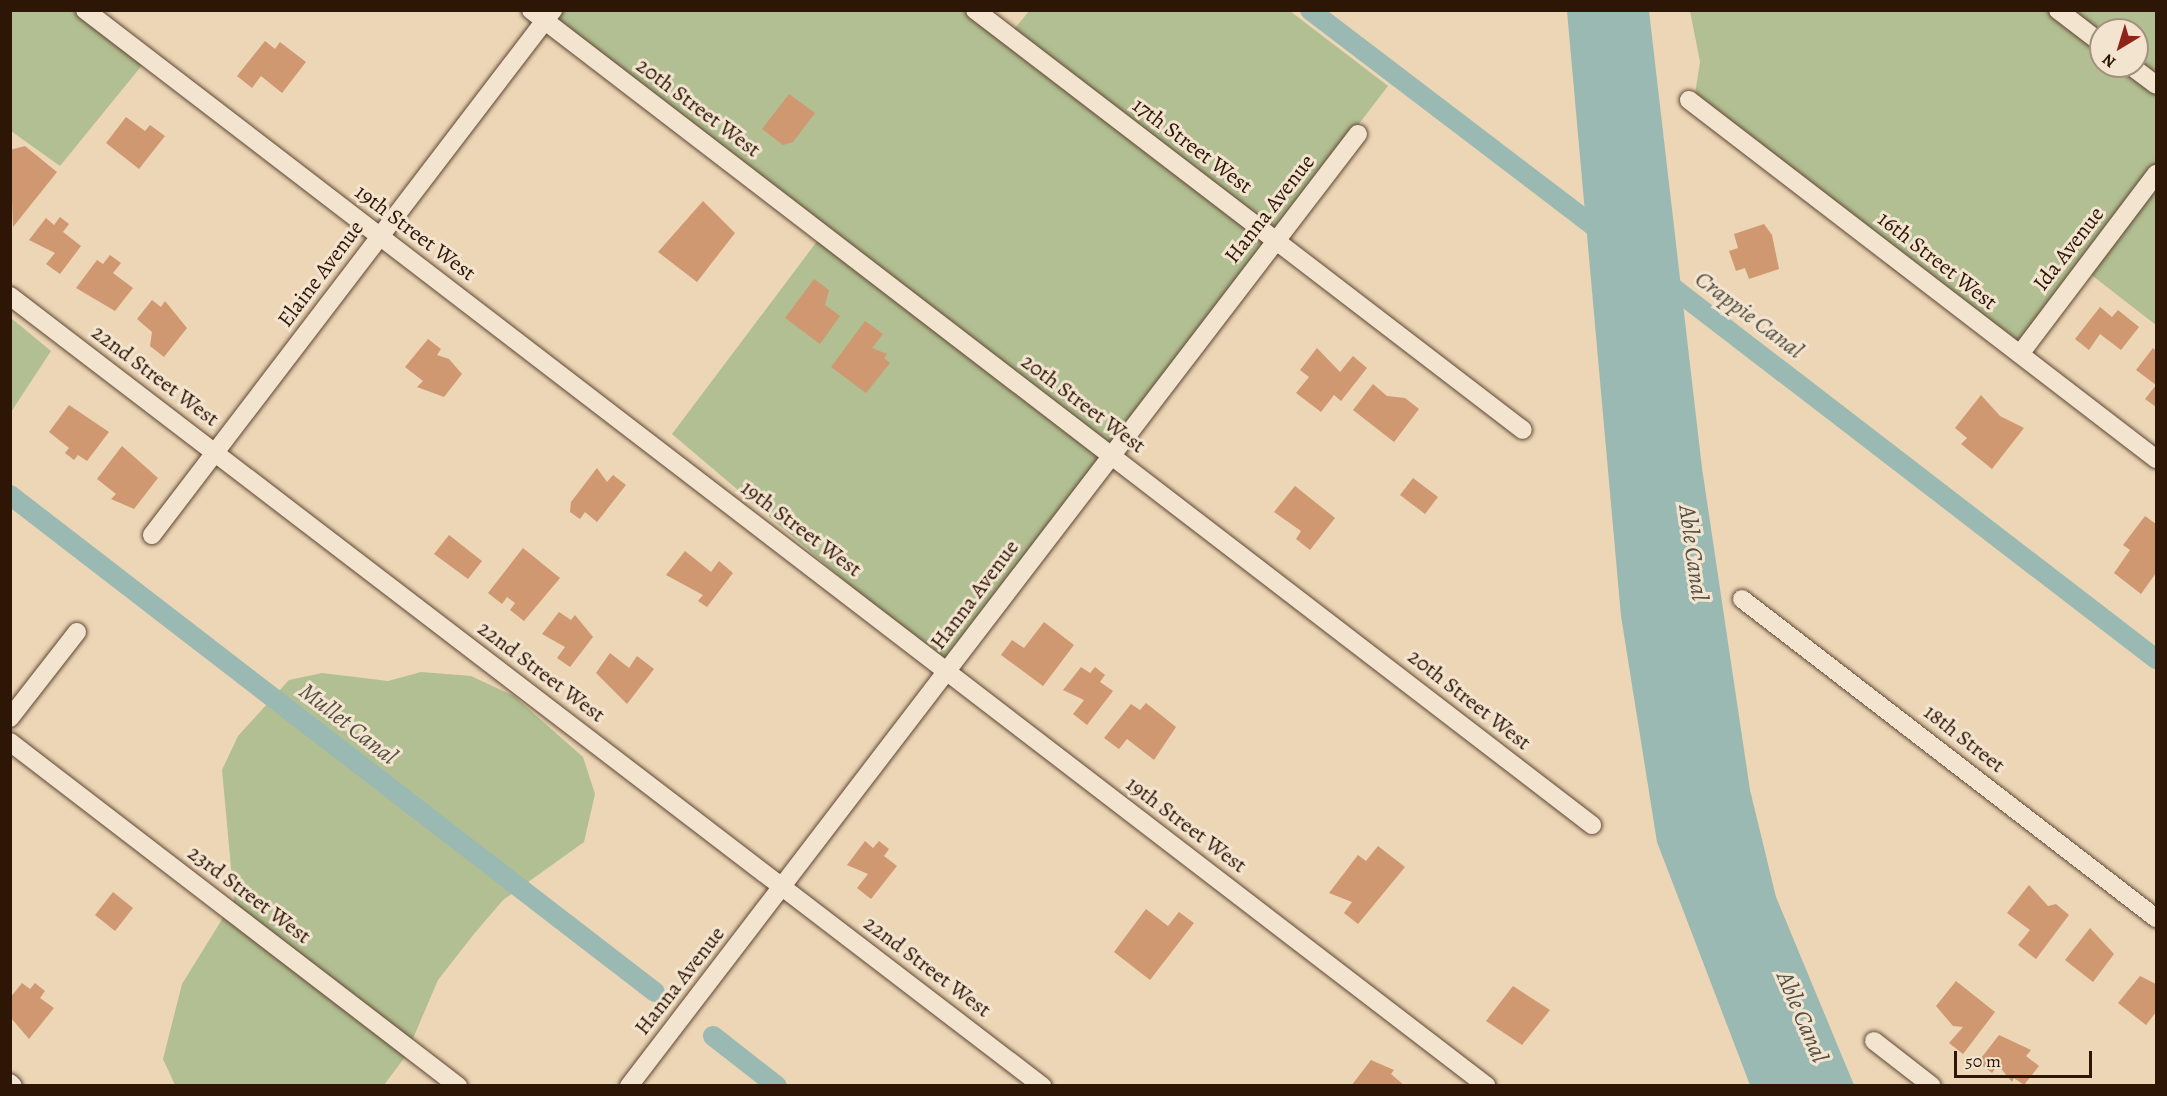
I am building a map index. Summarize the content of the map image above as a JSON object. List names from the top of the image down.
{
  "streets": {
    "street": [
      "20th Street West",
      "17th Street West",
      "Hanna Avenue",
      "19th Street West",
      "Ida Avenue",
      "16th Street West",
      "Elaine Avenue",
      "22nd Street West",
      "18th Street",
      "23rd Street West"
    ]
  },
  "crossings": [
    ["20th Street West", "Hanna Avenue"],
    ["20th Street West", "Elaine Avenue"],
    ["17th Street West", "Hanna Avenue"],
    ["Hanna Avenue", "19th Street West"],
    ["Hanna Avenue", "22nd Street West"],
    ["19th Street West", "Elaine Avenue"],
    ["Ida Avenue", "16th Street West"],
    ["Elaine Avenue", "22nd Street West"]
  ],
  "water": ["Crappie Canal", "Able Canal", "Mullet Canal"],
  "scale_bar": "50 m",
  "north": "bottom left"
}
